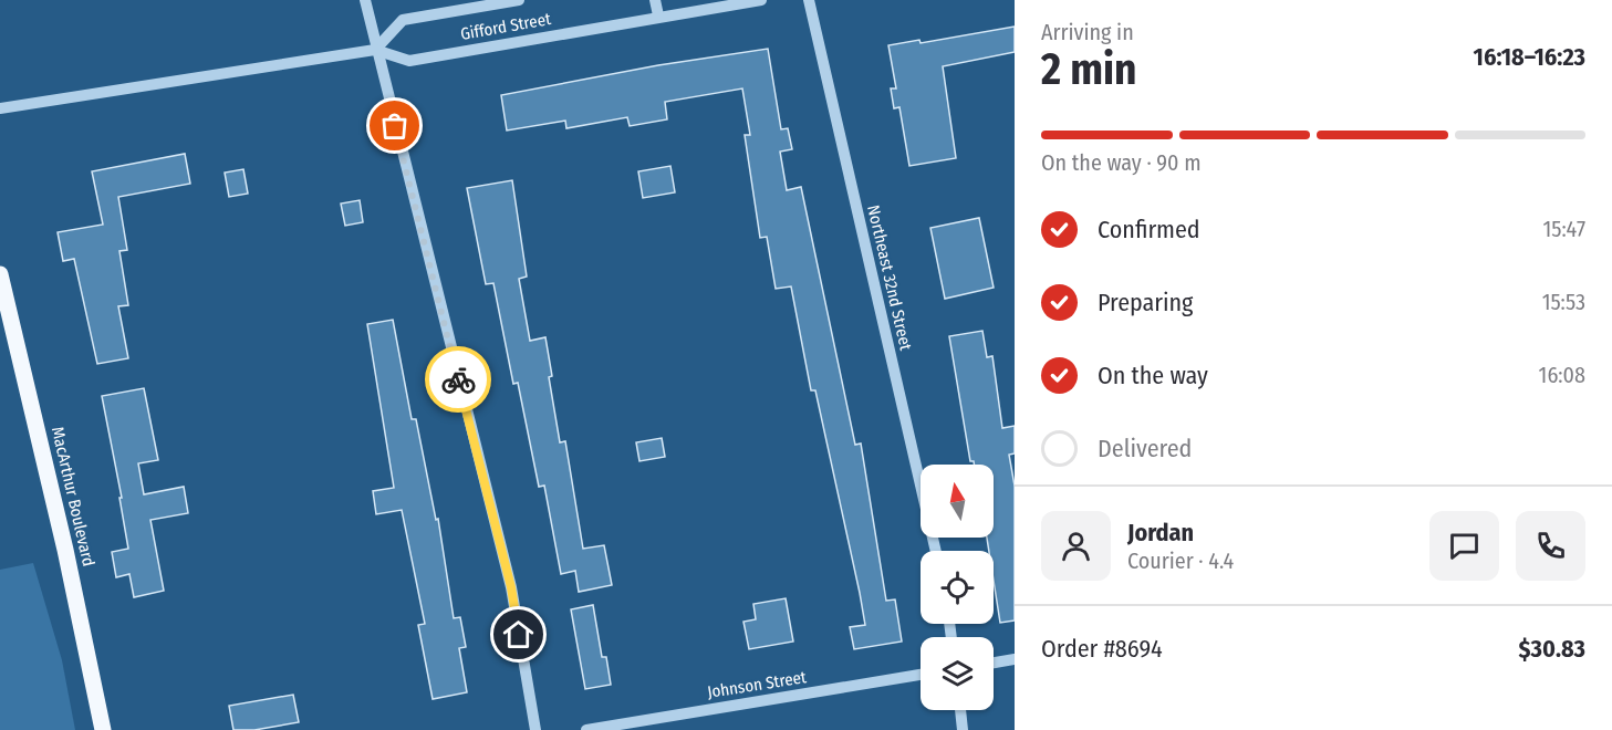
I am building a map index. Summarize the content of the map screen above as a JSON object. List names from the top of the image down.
{
  "streets": {
    "main road": ["MacArthur Boulevard"],
    "street": ["Gifford Street", "Northeast 32nd Street", "Johnson Street"]
  },
  "north": "top",
  "page": {
    "heading": ["2 min", "Arriving in", "16:18–16:23"],
    "panel": [
      "Jordan",
      "Courier · 4.4",
      "Order #8694",
      "$30.83"
    ],
    "bar": "On the way · 90 m",
    "list": [
      ["Confirmed", "15:47"],
      ["Preparing", "15:53"],
      ["On the way", "16:08"],
      "Delivered"
    ]
  }
}
